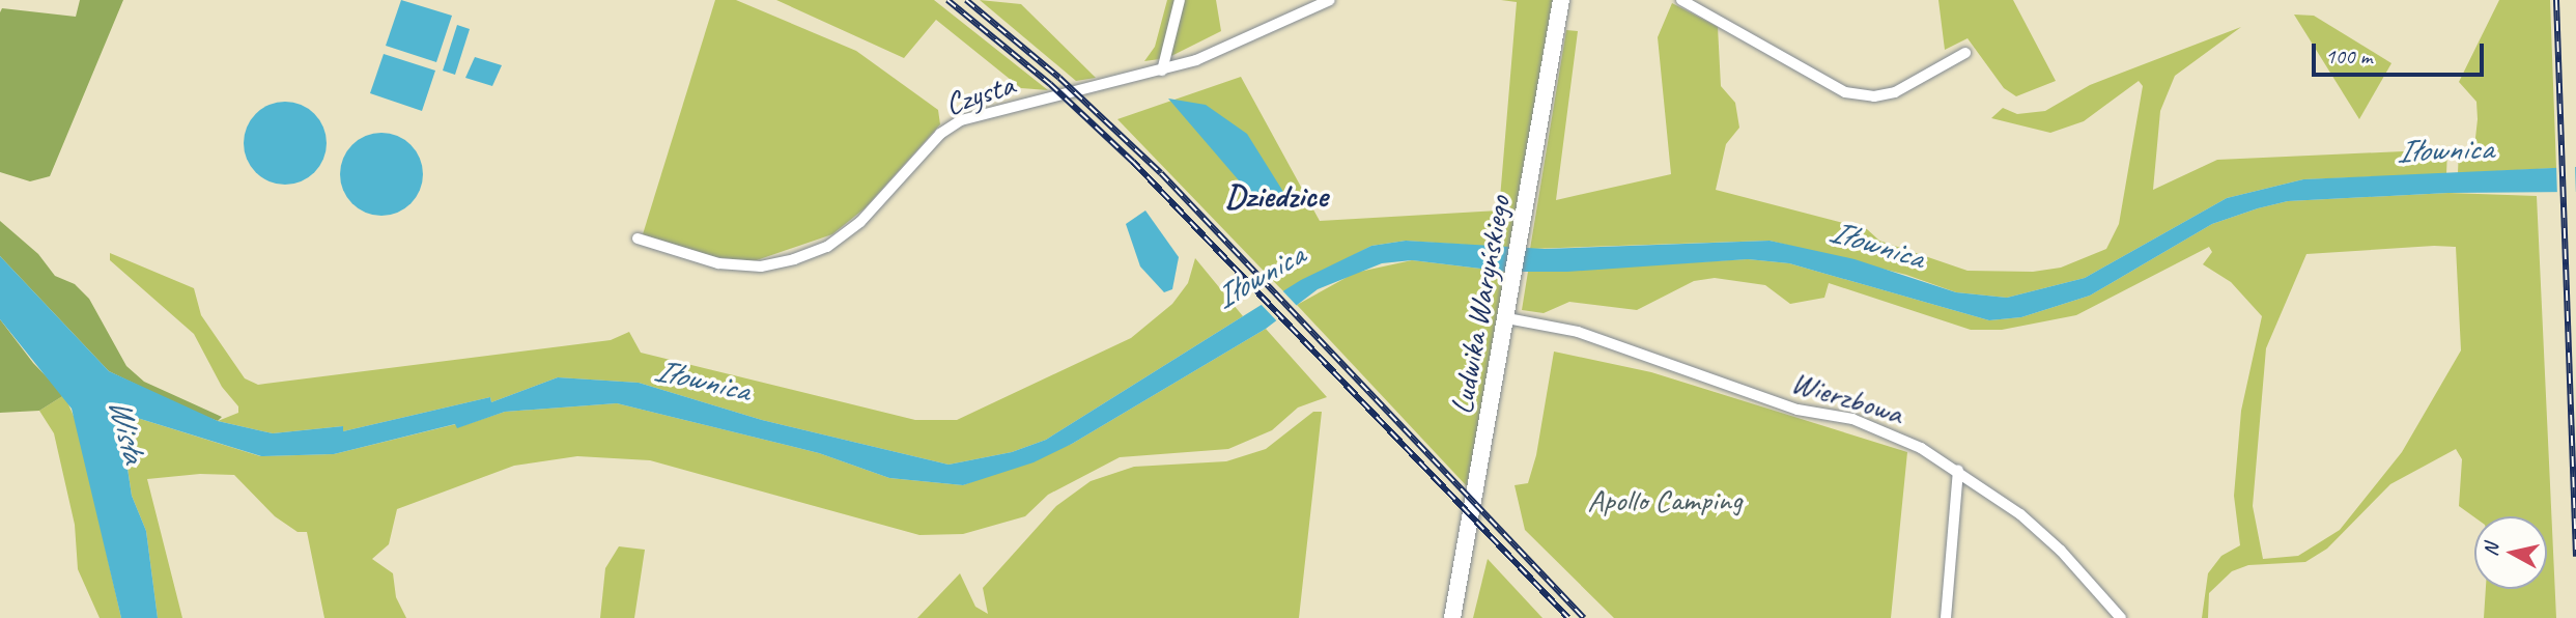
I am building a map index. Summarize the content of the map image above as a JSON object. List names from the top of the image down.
{
  "streets": {
    "street": ["Czysta", "Ludwika Waryńskiego", "Wierzbowa"]
  },
  "crossings": [
    ["Ludwika Waryńskiego", "Wierzbowa"]
  ],
  "districts": ["Dziedzice"],
  "water": ["Iłownica", "Wisła"],
  "parks": ["Apollo Camping"],
  "scale_bar": "100 m",
  "north": "left"
}
